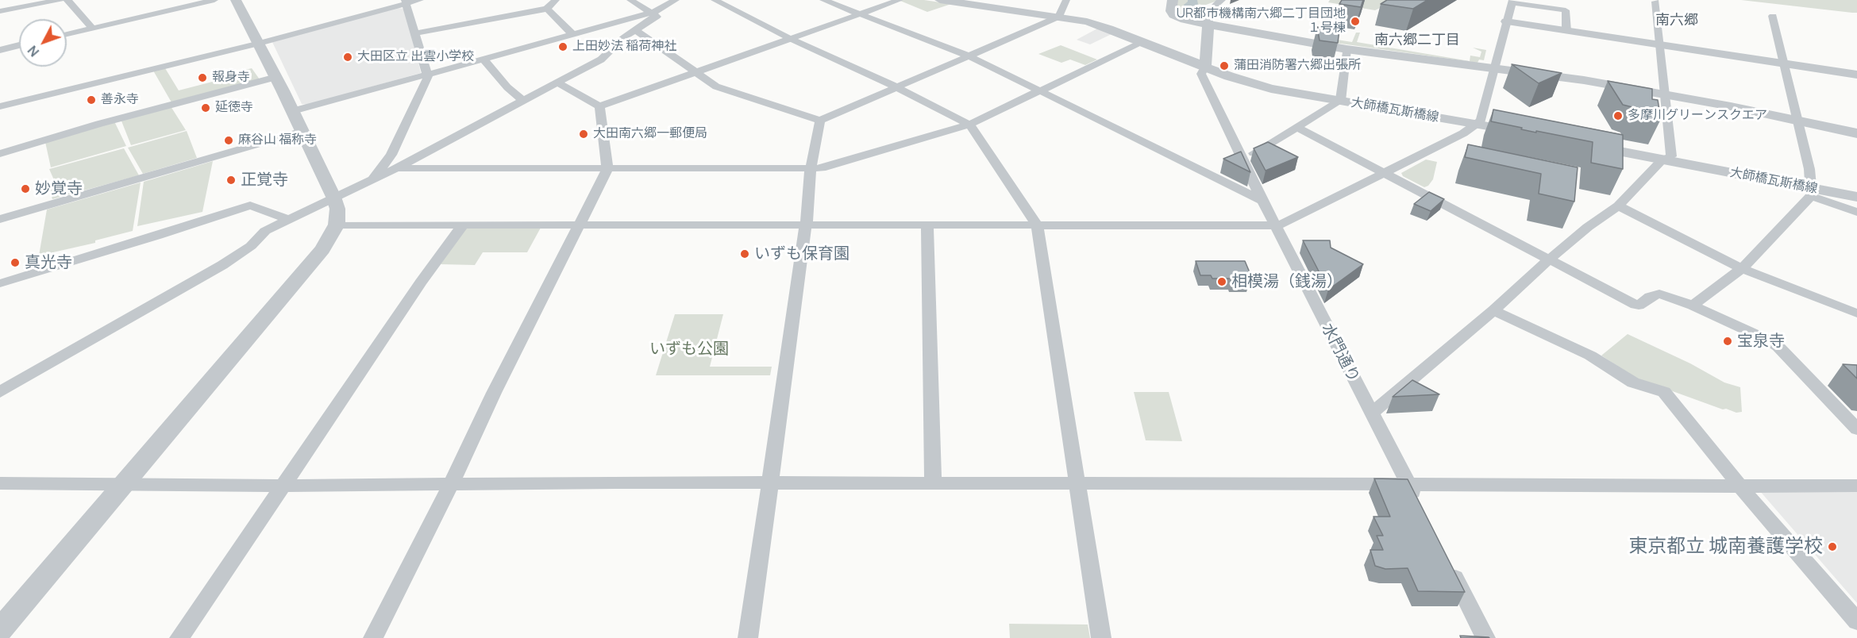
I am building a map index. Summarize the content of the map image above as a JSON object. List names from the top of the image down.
{
  "streets": {
    "street": ["大師橋瓦斯橋線", "水門通り"]
  },
  "crossings": [
    ["大師橋瓦斯橋線", "水門通り"]
  ],
  "districts": ["南六郷", "南六郷二丁目"],
  "parks": ["いずも公園"],
  "places": [
    "UR都市機構南六郷二丁目団地 １号棟",
    "上田妙法 稲荷神社",
    "大田区立 出雲小学校",
    "蒲田消防署六郷出張所",
    "報身寺",
    "善永寺",
    "延徳寺",
    "多摩川グリーンスクエア",
    "大田南六郷一郵便局",
    "麻谷山 福称寺",
    "正覚寺",
    "妙覚寺",
    "いずも保育園",
    "真光寺",
    "相模湯（銭湯）",
    "宝泉寺",
    "東京都立 城南養護学校"
  ],
  "north": "bottom left"
}
